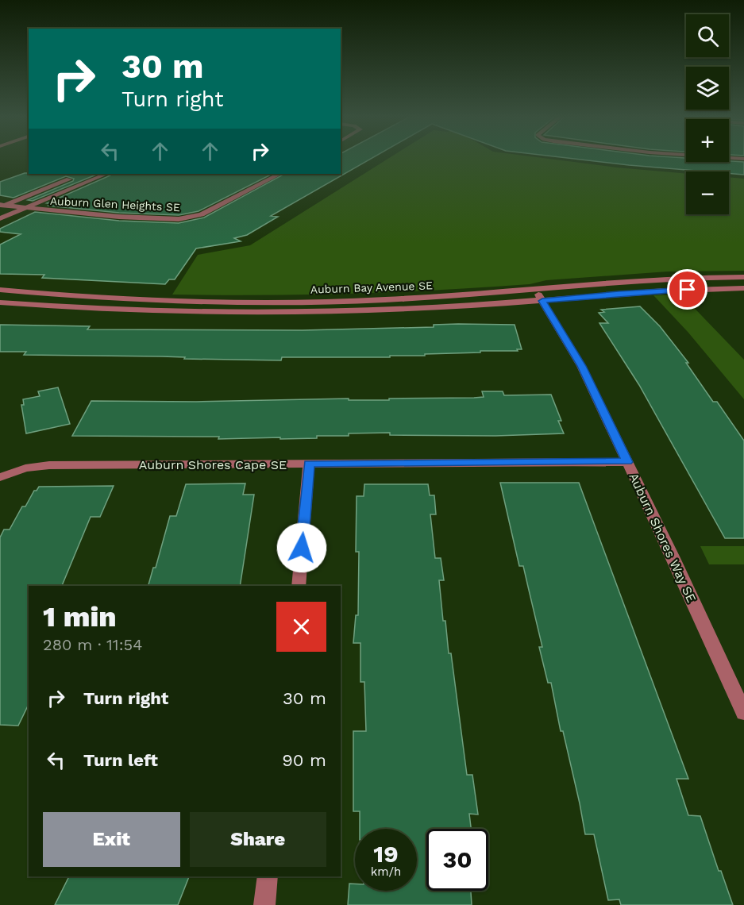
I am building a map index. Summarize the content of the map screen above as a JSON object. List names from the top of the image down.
{
  "streets": {
    "street": [
      "Auburn Glen Heights SE",
      "Auburn Bay Avenue SE",
      "Auburn Shores Cape SE",
      "Auburn Shores Way SE"
    ]
  },
  "crossings": [
    ["Auburn Bay Avenue SE", "Auburn Shores Way SE"],
    ["Auburn Shores Cape SE", "Auburn Shores Way SE"]
  ],
  "page": {
    "map_buttons": ["+", "−"],
    "turn": ["30 m", "Turn right"],
    "heading": ["1 min", "280 m · 11:54"],
    "list": [
      {
        "name": "Turn right",
        "value": "30 m"
      },
      {
        "name": "Turn left",
        "value": "90 m"
      }
    ],
    "buttons": ["Exit", "Share"],
    "speed": "19 km/h",
    "limit": "30"
  }
}
